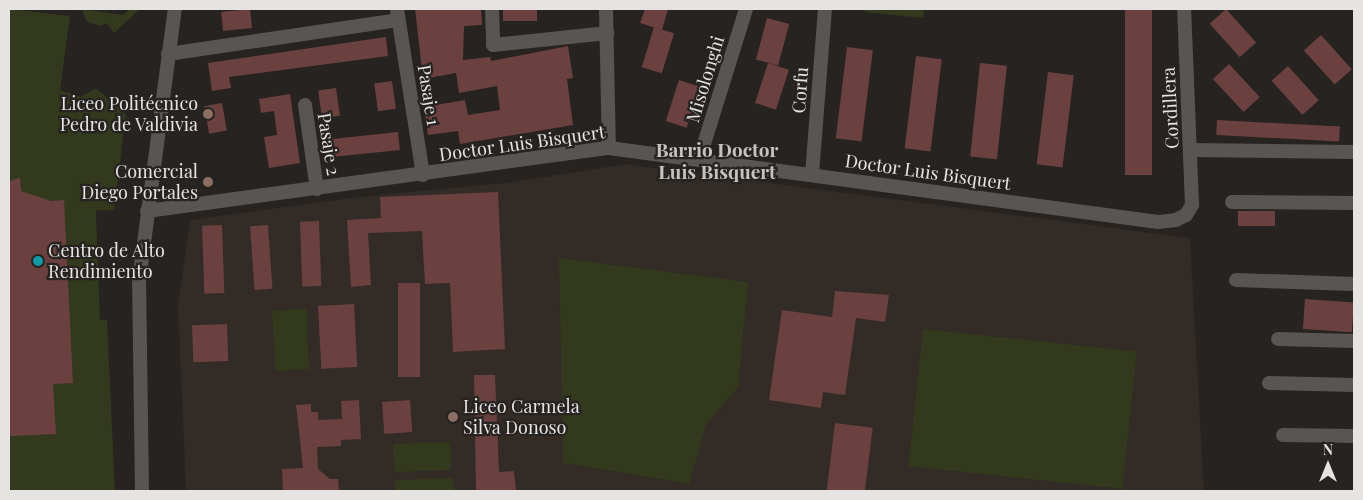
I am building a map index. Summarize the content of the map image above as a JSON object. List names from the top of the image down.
{
  "streets": {
    "street": [
      "Misolonghi",
      "Corfu",
      "Pasaje 1",
      "Cordillera",
      "Doctor Luis Bisquert",
      "Pasaje 2"
    ]
  },
  "crossings": [
    ["Misolonghi", "Doctor Luis Bisquert"],
    ["Corfu", "Doctor Luis Bisquert"],
    ["Pasaje 1", "Doctor Luis Bisquert"],
    ["Cordillera", "Doctor Luis Bisquert"],
    ["Doctor Luis Bisquert", "Pasaje 2"]
  ],
  "districts": ["Barrio Doctor Luis Bisquert"],
  "places": [
    "Liceo Politécnico Pedro de Valdivia",
    "Comercial Diego Portales",
    "Centro de Alto Rendimiento",
    "Liceo Carmela Silva Donoso"
  ],
  "north": "top"
}
